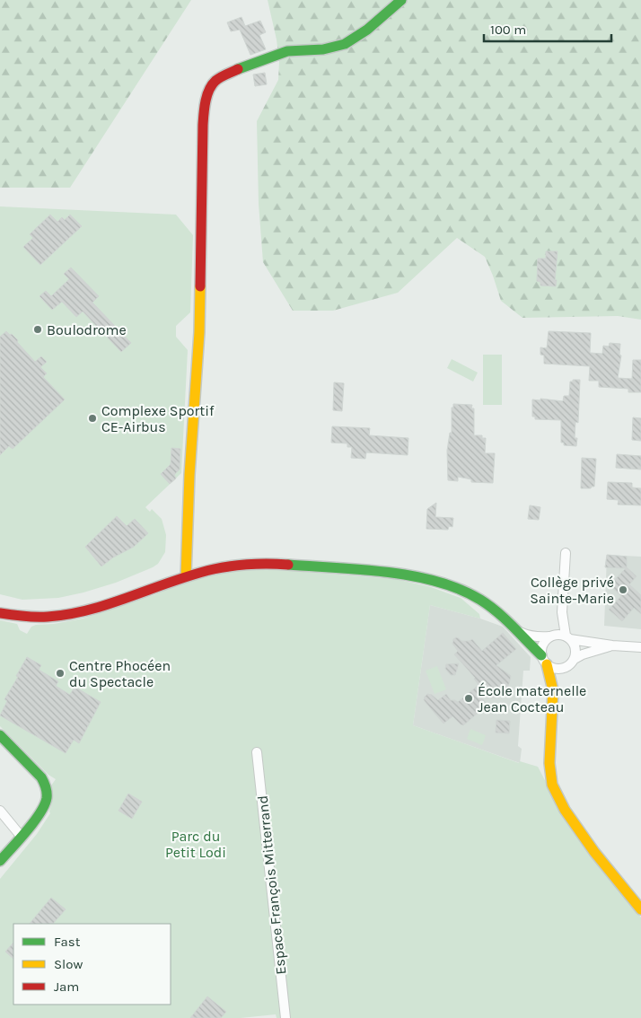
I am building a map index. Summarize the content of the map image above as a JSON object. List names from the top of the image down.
{
  "streets": {
    "street": ["Espace François Mitterrand"]
  },
  "parks": ["Parc du Petit Lodi"],
  "places": [
    "Boulodrome",
    "Complexe Sportif CE-Airbus",
    "Collège privé Sainte-Marie",
    "Centre Phocéen du Spectacle",
    "École maternelle Jean Cocteau"
  ],
  "legend": ["Fast", "Slow", "Jam"],
  "scale_bar": "100 m"
}
